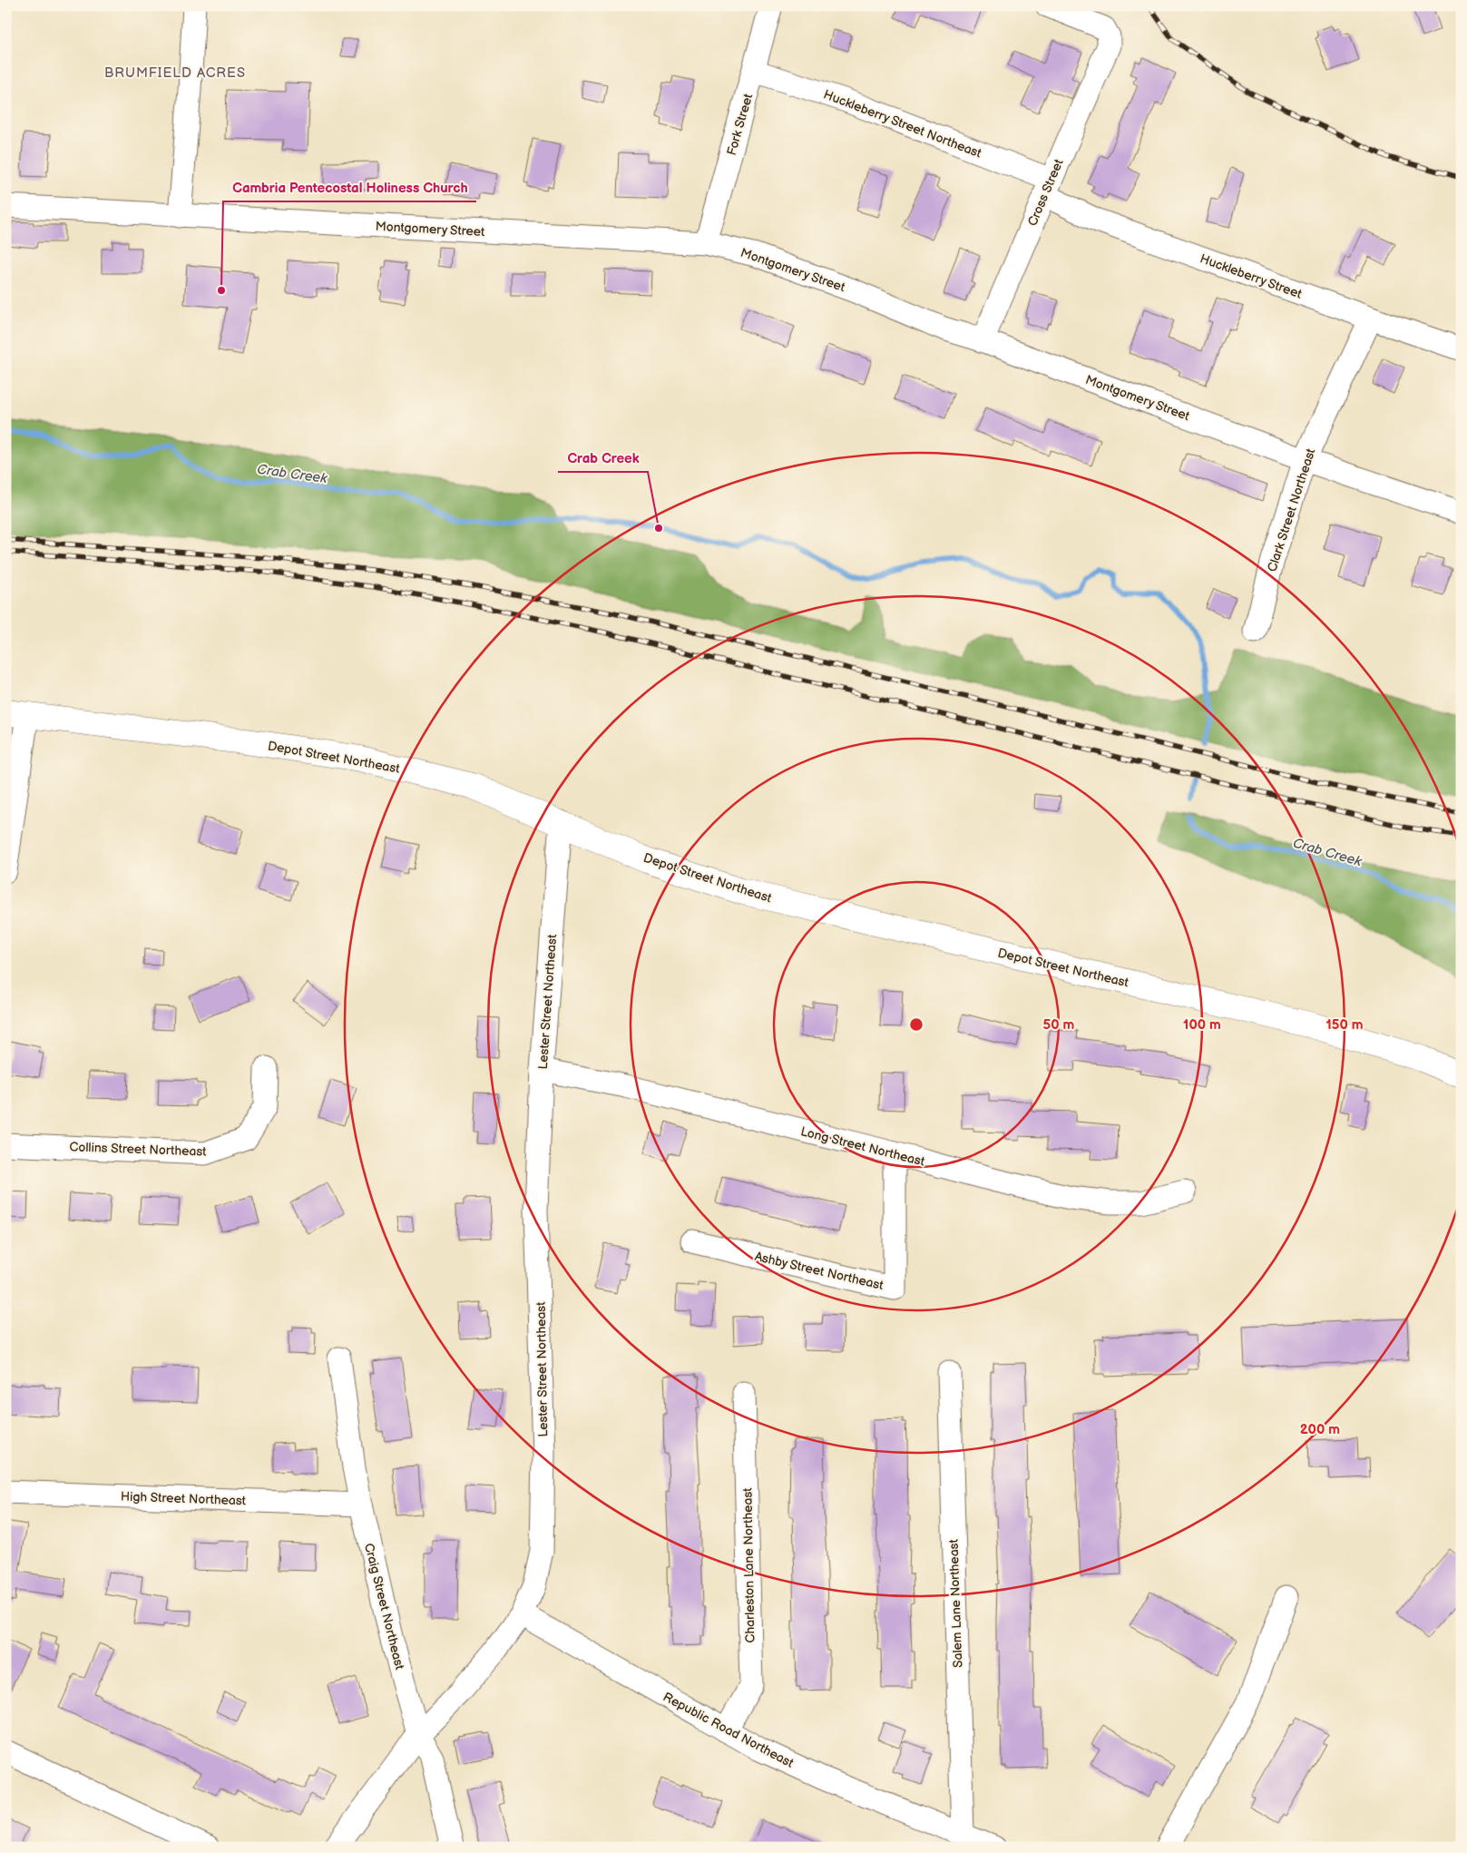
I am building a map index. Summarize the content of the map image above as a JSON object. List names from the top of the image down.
{
  "streets": {
    "main road": ["Depot Street Northeast"],
    "street": [
      "Huckleberry Street Northeast",
      "Fork Street",
      "Cross Street",
      "Montgomery Street",
      "Huckleberry Street",
      "Clark Street Northeast",
      "Lester Street Northeast",
      "Long Street Northeast",
      "Collins Street Northeast",
      "Ashby Street Northeast",
      "High Street Northeast",
      "Charleston Lane Northeast",
      "Salem Lane Northeast",
      "Craig Street Northeast",
      "Republic Road Northeast"
    ]
  },
  "crossings": [
    ["Huckleberry Street Northeast", "Fork Street"],
    ["Huckleberry Street Northeast", "Cross Street"],
    ["Huckleberry Street Northeast", "Huckleberry Street"],
    ["Fork Street", "Montgomery Street"],
    ["Cross Street", "Montgomery Street"],
    ["Cross Street", "Huckleberry Street"],
    ["Montgomery Street", "Clark Street Northeast"],
    ["Huckleberry Street", "Clark Street Northeast"],
    ["Depot Street Northeast", "Lester Street Northeast"],
    ["Lester Street Northeast", "Long Street Northeast"],
    ["Lester Street Northeast", "Craig Street Northeast"],
    ["Lester Street Northeast", "Republic Road Northeast"],
    ["Long Street Northeast", "Ashby Street Northeast"],
    ["High Street Northeast", "Craig Street Northeast"],
    ["Charleston Lane Northeast", "Republic Road Northeast"],
    ["Salem Lane Northeast", "Republic Road Northeast"]
  ],
  "districts": ["BRUMFIELD ACRES"],
  "water": ["Crab Creek"],
  "places": ["Cambria Pentecostal Holiness Church", "Crab Creek"],
  "rings": [
    "50 m",
    "100 m",
    "150 m",
    "200 m"
  ]
}
